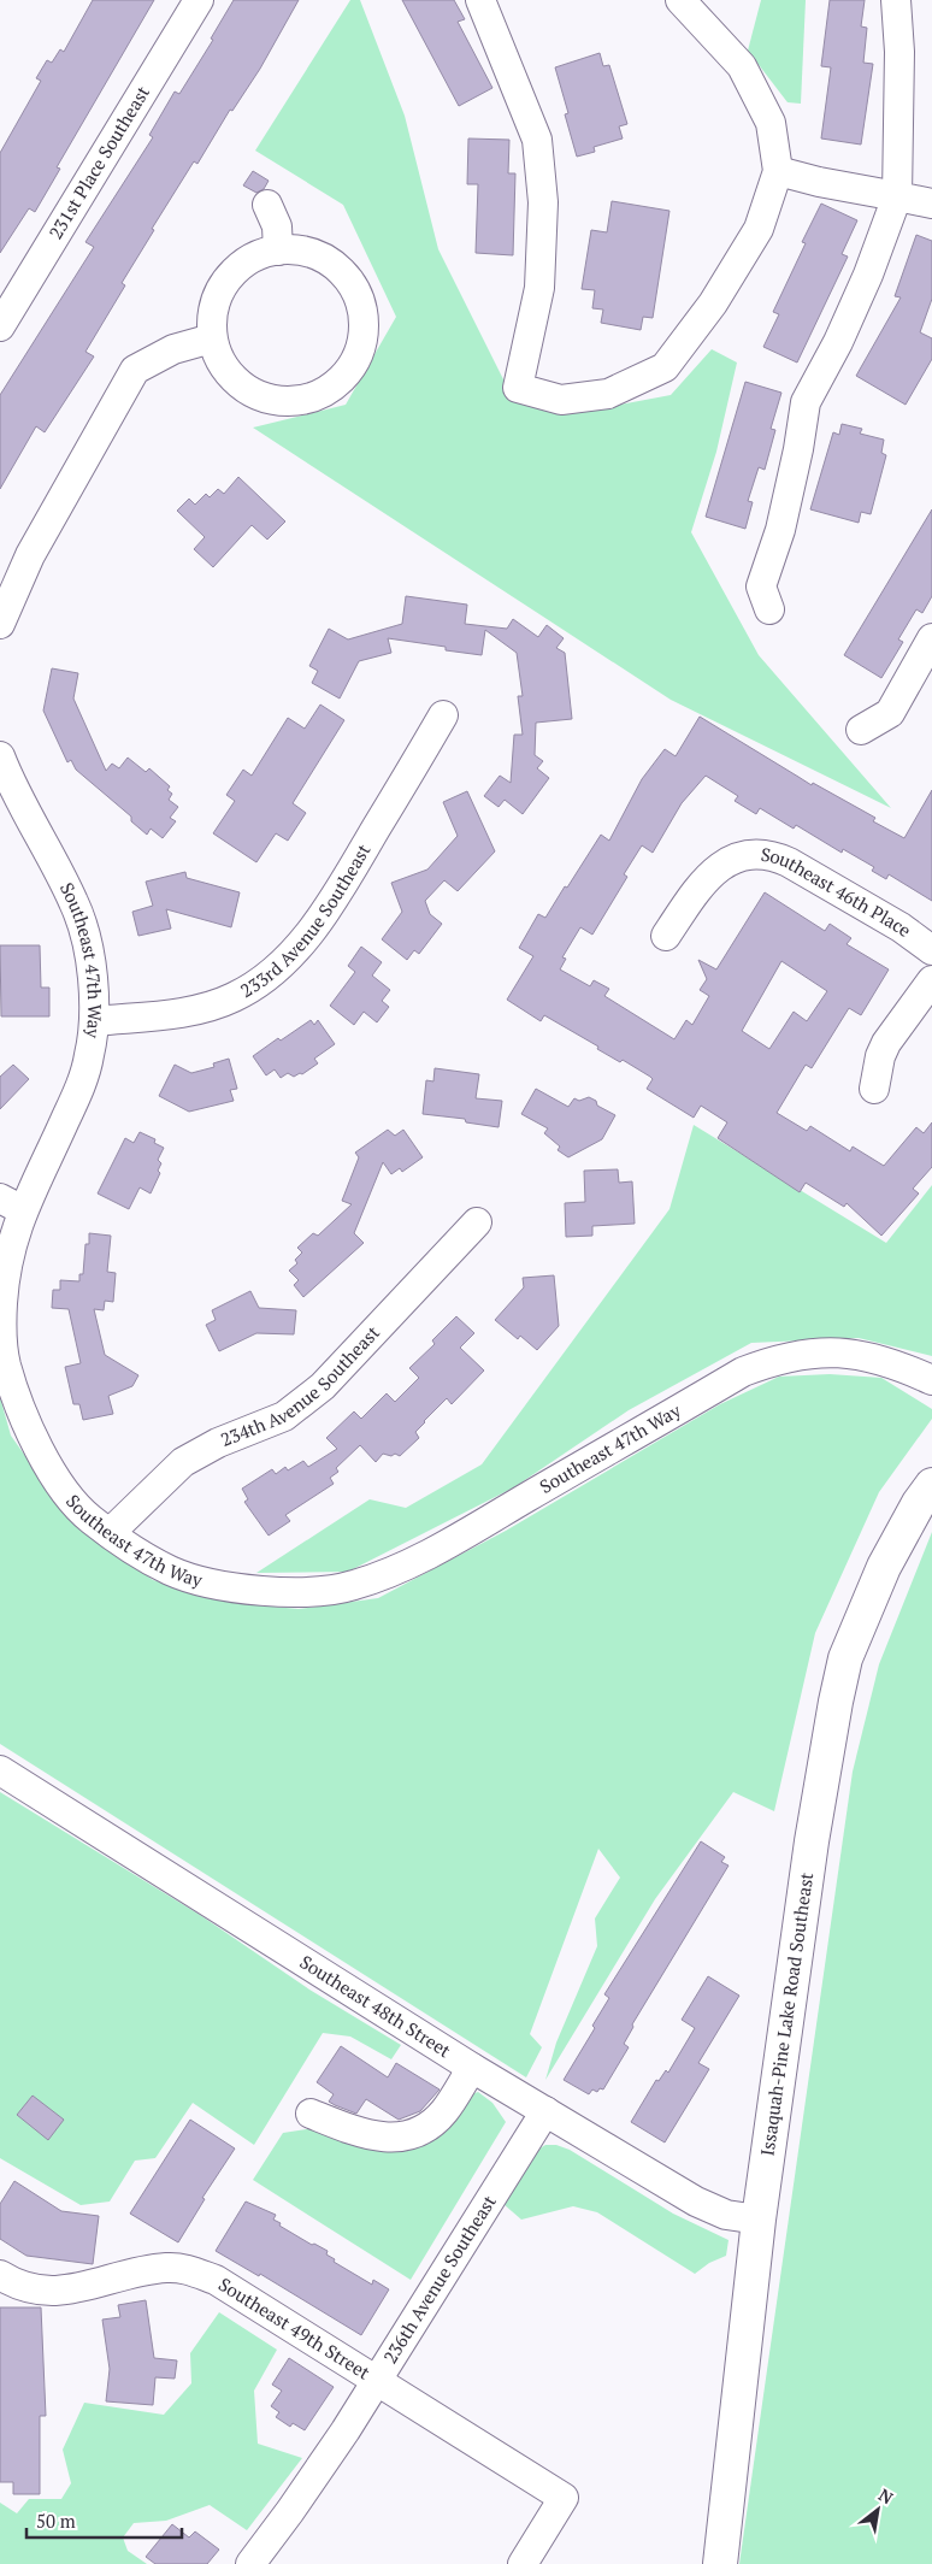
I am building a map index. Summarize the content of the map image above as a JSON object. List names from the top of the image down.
{
  "streets": {
    "main road": ["Issaquah-Pine Lake Road Southeast"],
    "street": [
      "231st Place Southeast",
      "Southeast 46th Place",
      "233rd Avenue Southeast",
      "Southeast 47th Way",
      "234th Avenue Southeast",
      "Southeast 48th Street",
      "236th Avenue Southeast",
      "Southeast 49th Street"
    ]
  },
  "crossings": [
    ["233rd Avenue Southeast", "Southeast 47th Way"],
    ["Southeast 47th Way", "234th Avenue Southeast"],
    ["Southeast 48th Street", "Issaquah-Pine Lake Road Southeast"],
    ["Southeast 48th Street", "236th Avenue Southeast"],
    ["236th Avenue Southeast", "Southeast 49th Street"]
  ],
  "scale_bar": "50 m",
  "north": "top right"
}
